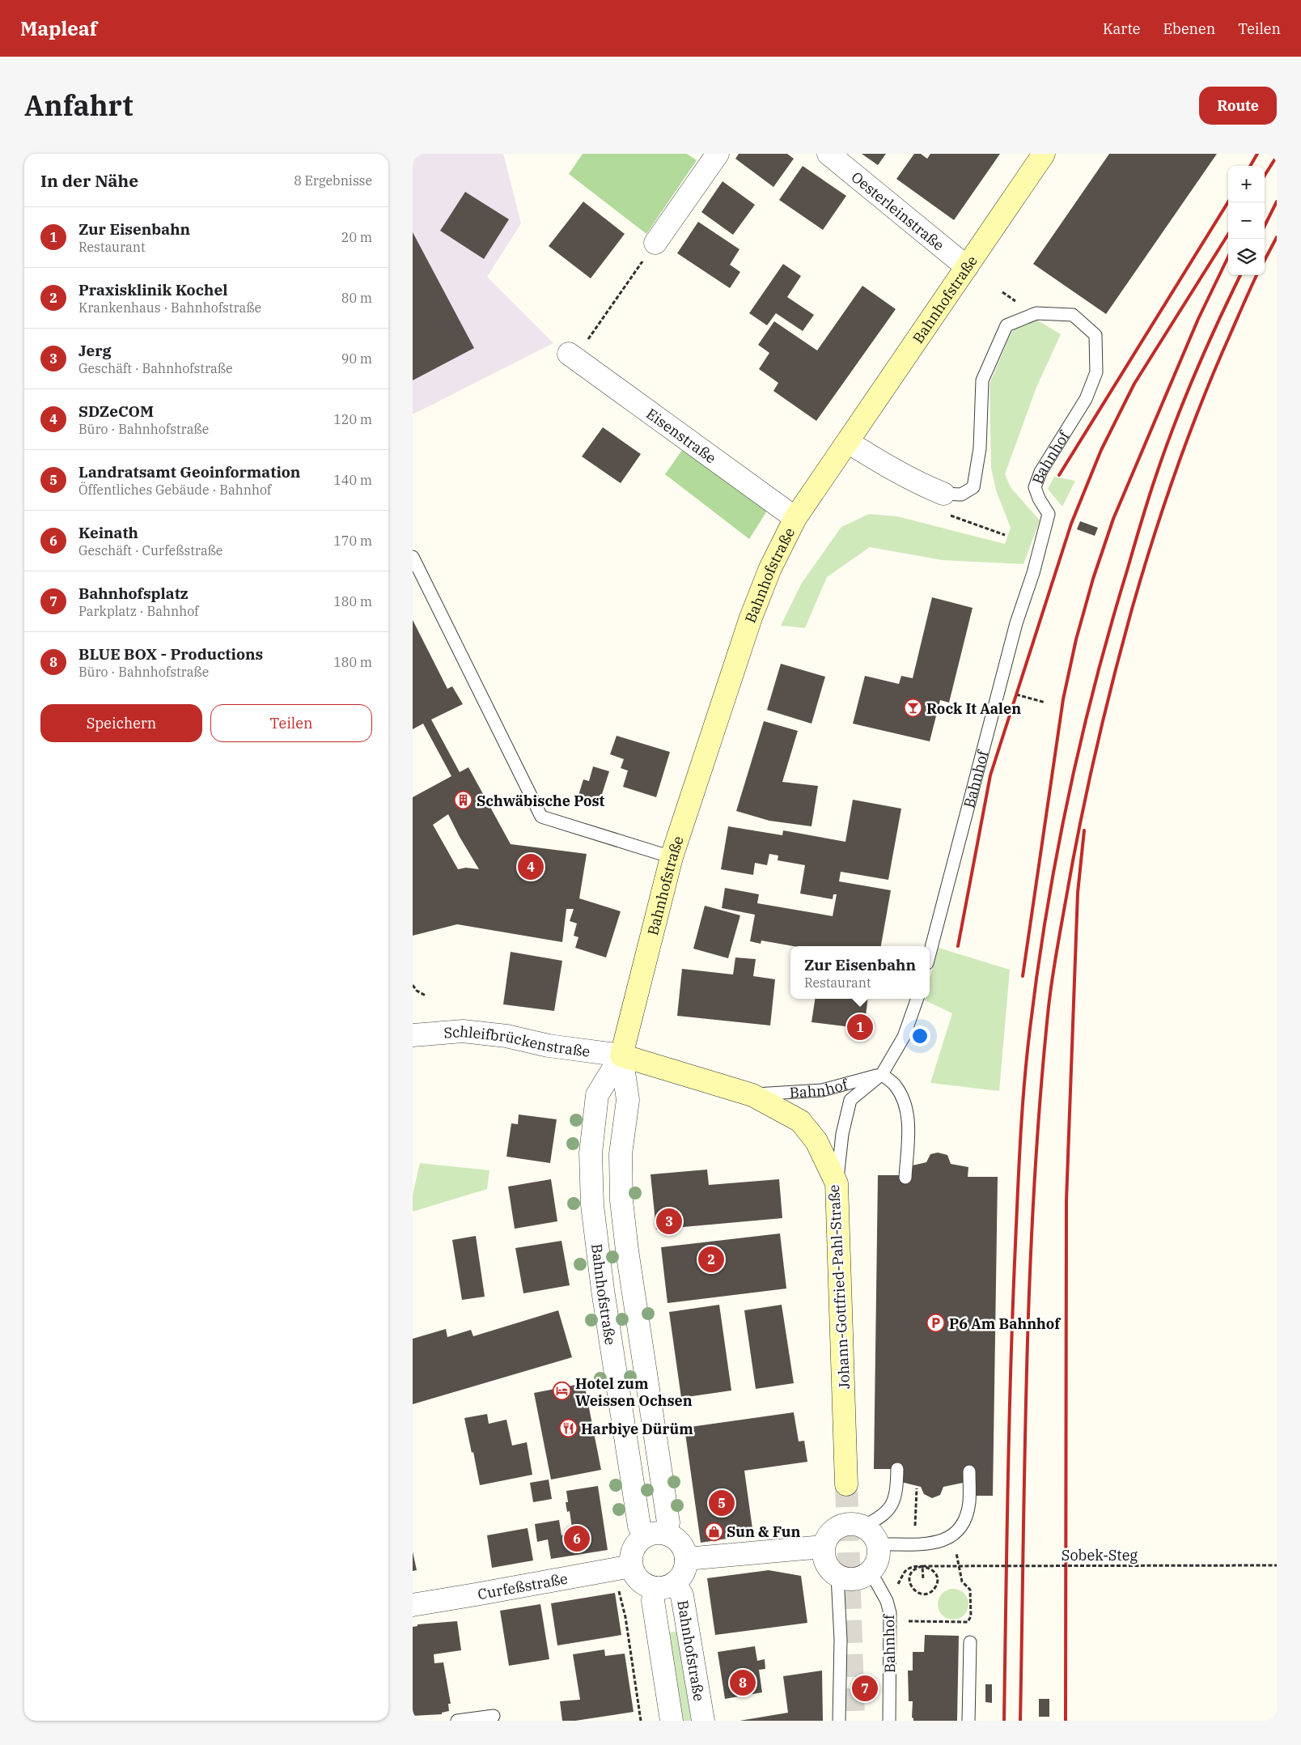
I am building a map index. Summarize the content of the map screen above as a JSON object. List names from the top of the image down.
{
  "streets": {
    "main road": ["Bahnhofstraße", "Johann-Gottfried-Pahl-Straße"],
    "street": [
      "Oesterleinstraße",
      "Eisenstraße",
      "Schleifbrückenstraße",
      "Curfeßstraße"
    ],
    "lane": ["Bahnhof"],
    "path": ["Sobek-Steg"]
  },
  "crossings": [
    ["Oesterleinstraße", "Bahnhofstraße"],
    ["Bahnhofstraße", "Eisenstraße"],
    ["Bahnhofstraße", "Schleifbrückenstraße"],
    ["Bahnhofstraße", "Johann-Gottfried-Pahl-Straße"],
    ["Bahnhofstraße", "Curfeßstraße"],
    ["Bahnhof", "Johann-Gottfried-Pahl-Straße"],
    ["Schleifbrückenstraße", "Johann-Gottfried-Pahl-Straße"]
  ],
  "places": {
    "bar": ["Rock It Aalen"],
    "building": ["Schwäbische Post"],
    "parking": ["P6 Am Bahnhof"],
    "hotel": ["Hotel zum Weissen Ochsen"],
    "restaurant": ["Harbiye Dürüm"],
    "shop": ["Sun & Fun"]
  },
  "page": {
    "header": "Mapleaf",
    "nav": ["Karte", "Ebenen", "Teilen"],
    "title": "Anfahrt",
    "buttons": [
      "Route",
      ["Speichern", "Teilen"]
    ],
    "heading": ["In der Nähe", "8 Ergebnisse"],
    "map_buttons": ["+", "−"],
    "list": [
      {
        "mark": "1",
        "name": "Zur Eisenbahn",
        "note": "Restaurant",
        "value": "20 m"
      },
      {
        "mark": "2",
        "name": "Praxisklinik Kochel",
        "note": "Krankenhaus · Bahnhofstraße",
        "value": "80 m"
      },
      {
        "mark": "3",
        "name": "Jerg",
        "note": "Geschäft · Bahnhofstraße",
        "value": "90 m"
      },
      {
        "mark": "4",
        "name": "SDZeCOM",
        "note": "Büro · Bahnhofstraße",
        "value": "120 m"
      },
      {
        "mark": "5",
        "name": "Landratsamt Geoinformation",
        "note": "Öffentliches Gebäude · Bahnhof",
        "value": "140 m"
      },
      {
        "mark": "6",
        "name": "Keinath",
        "note": "Geschäft · Curfeßstraße",
        "value": "170 m"
      },
      {
        "mark": "7",
        "name": "Bahnhofsplatz",
        "note": "Parkplatz · Bahnhof",
        "value": "180 m"
      },
      {
        "mark": "8",
        "name": "BLUE BOX - Productions",
        "note": "Büro · Bahnhofstraße",
        "value": "180 m"
      }
    ],
    "pins": [
      "4",
      "1",
      "3",
      "2",
      "5",
      "6",
      "8",
      "7"
    ],
    "popup": ["Zur Eisenbahn", "Restaurant"]
  }
}
